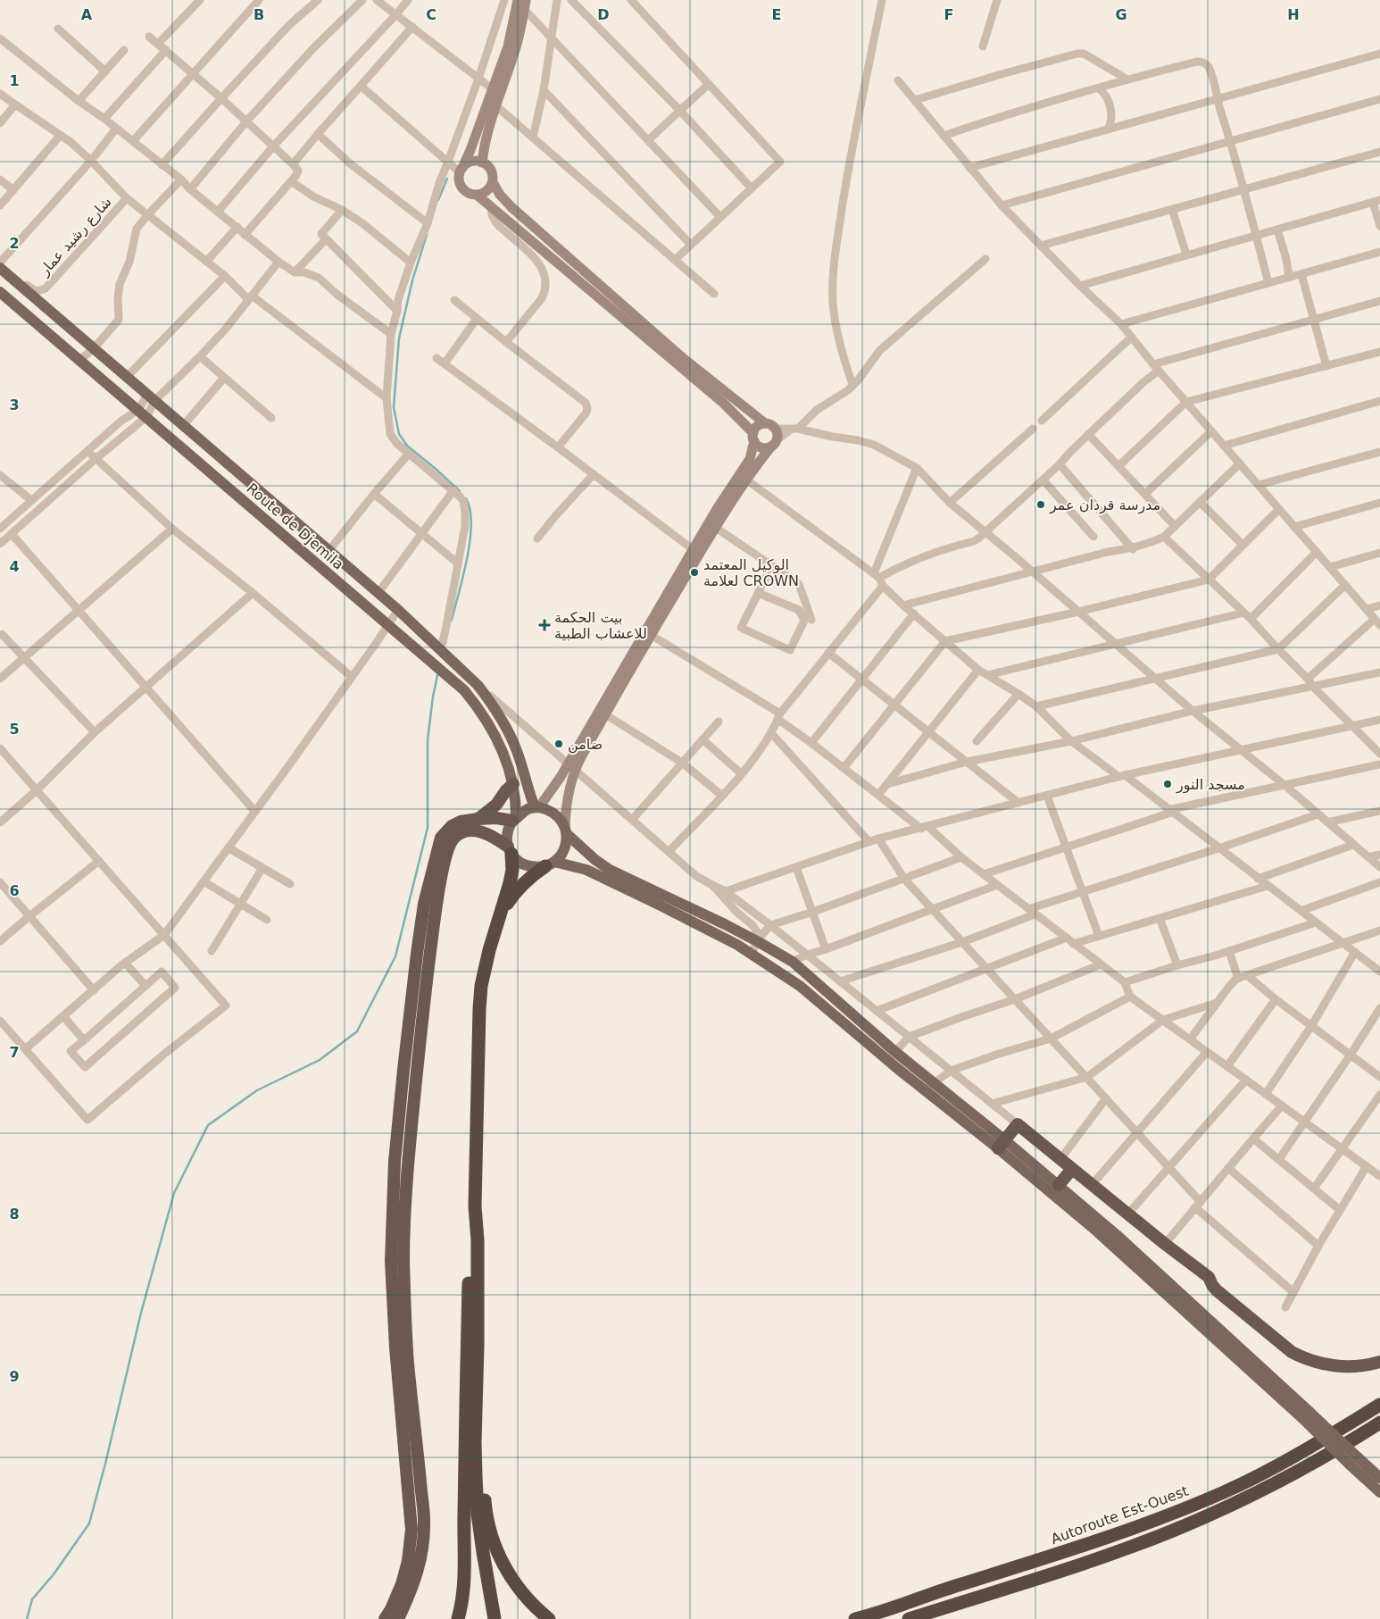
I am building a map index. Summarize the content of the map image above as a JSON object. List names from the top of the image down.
{
  "streets": {
    "highway": ["Autoroute Est-Ouest"],
    "main road": ["Route de Djemila"],
    "street": ["شارع رشيد عمار"]
  },
  "places": {
    "other": [
      "مدرسة قردان عمر",
      "الوكيل المعتمد لعلامة CROWN",
      "ضامن",
      "مسجد النور"
    ],
    "health": ["بيت الحكمة للاعشاب الطبية"]
  },
  "grid": {
    "columns": [
      "A",
      "B",
      "C",
      "D",
      "E",
      "F",
      "G",
      "H"
    ],
    "rows": [
      "1",
      "2",
      "3",
      "4",
      "5",
      "6",
      "7",
      "8",
      "9"
    ]
  }
}
